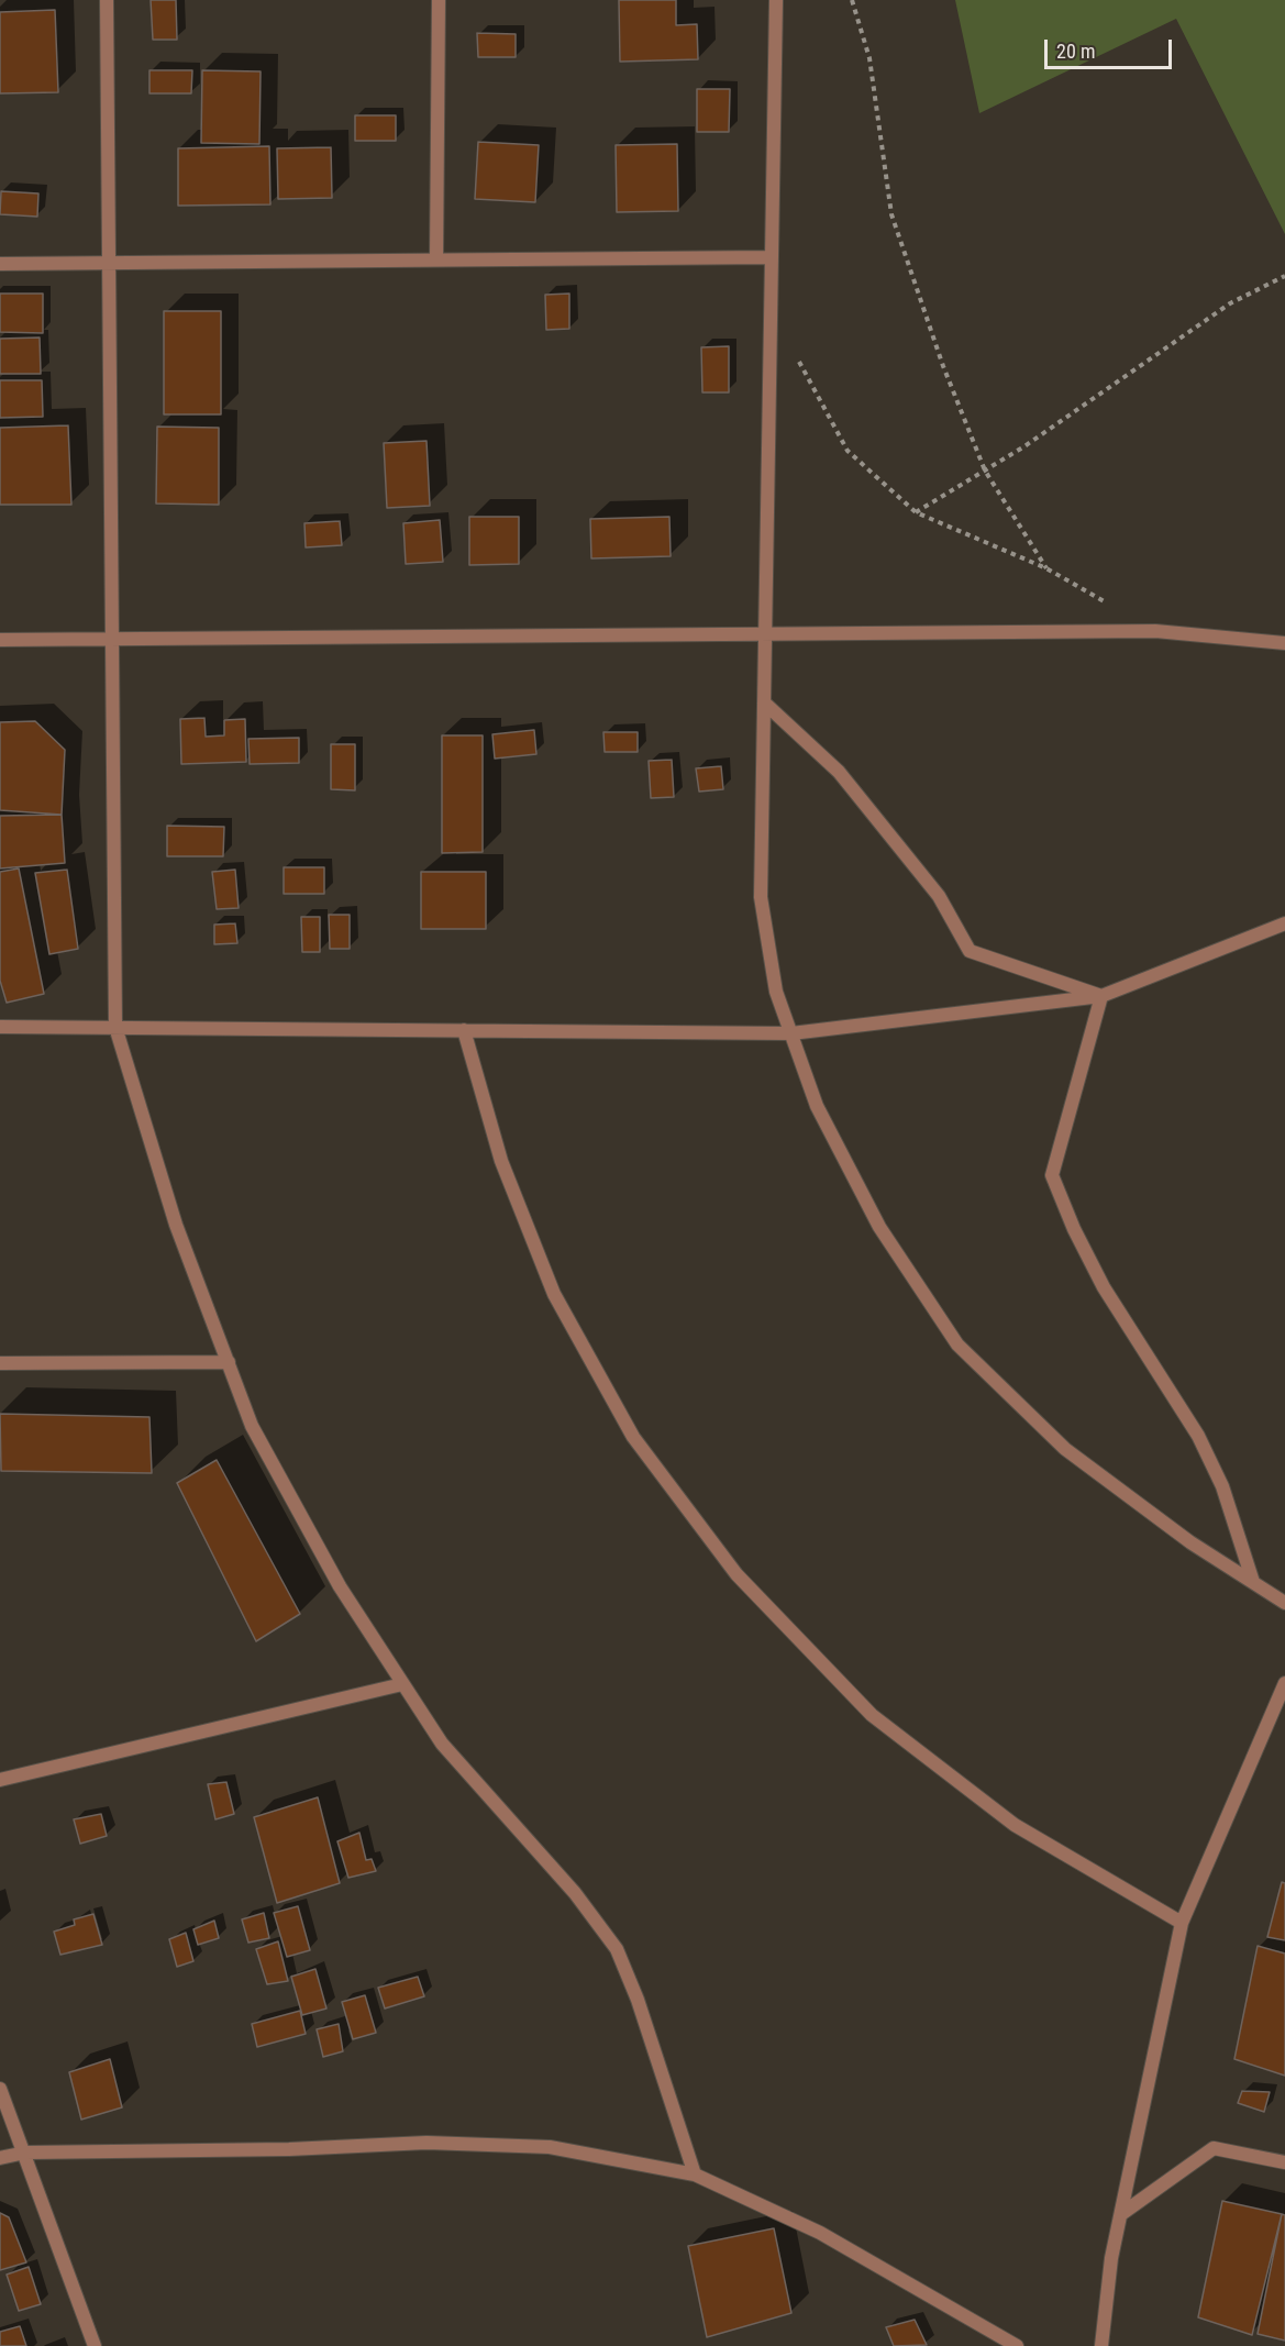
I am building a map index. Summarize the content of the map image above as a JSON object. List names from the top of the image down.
{
  "scale_bar": "20 m"
}
